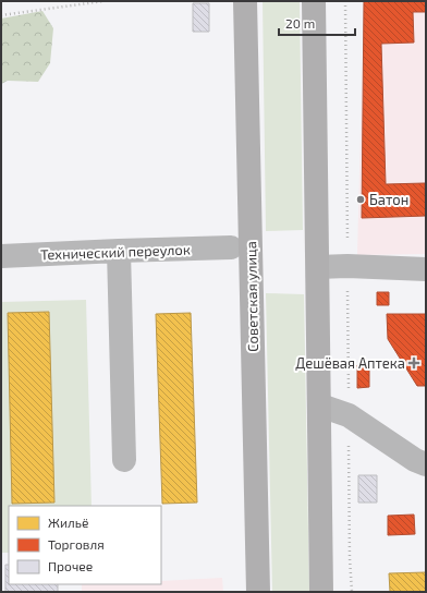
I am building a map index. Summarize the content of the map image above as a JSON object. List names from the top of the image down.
{
  "streets": {
    "main road": ["Советская улица"],
    "street": ["Технический переулок"]
  },
  "places": {
    "other": ["Батон"],
    "health": ["Дешёвая Аптека"]
  },
  "legend": ["Жильё", "Торговля", "Прочее"],
  "scale_bar": "20 m"
}
